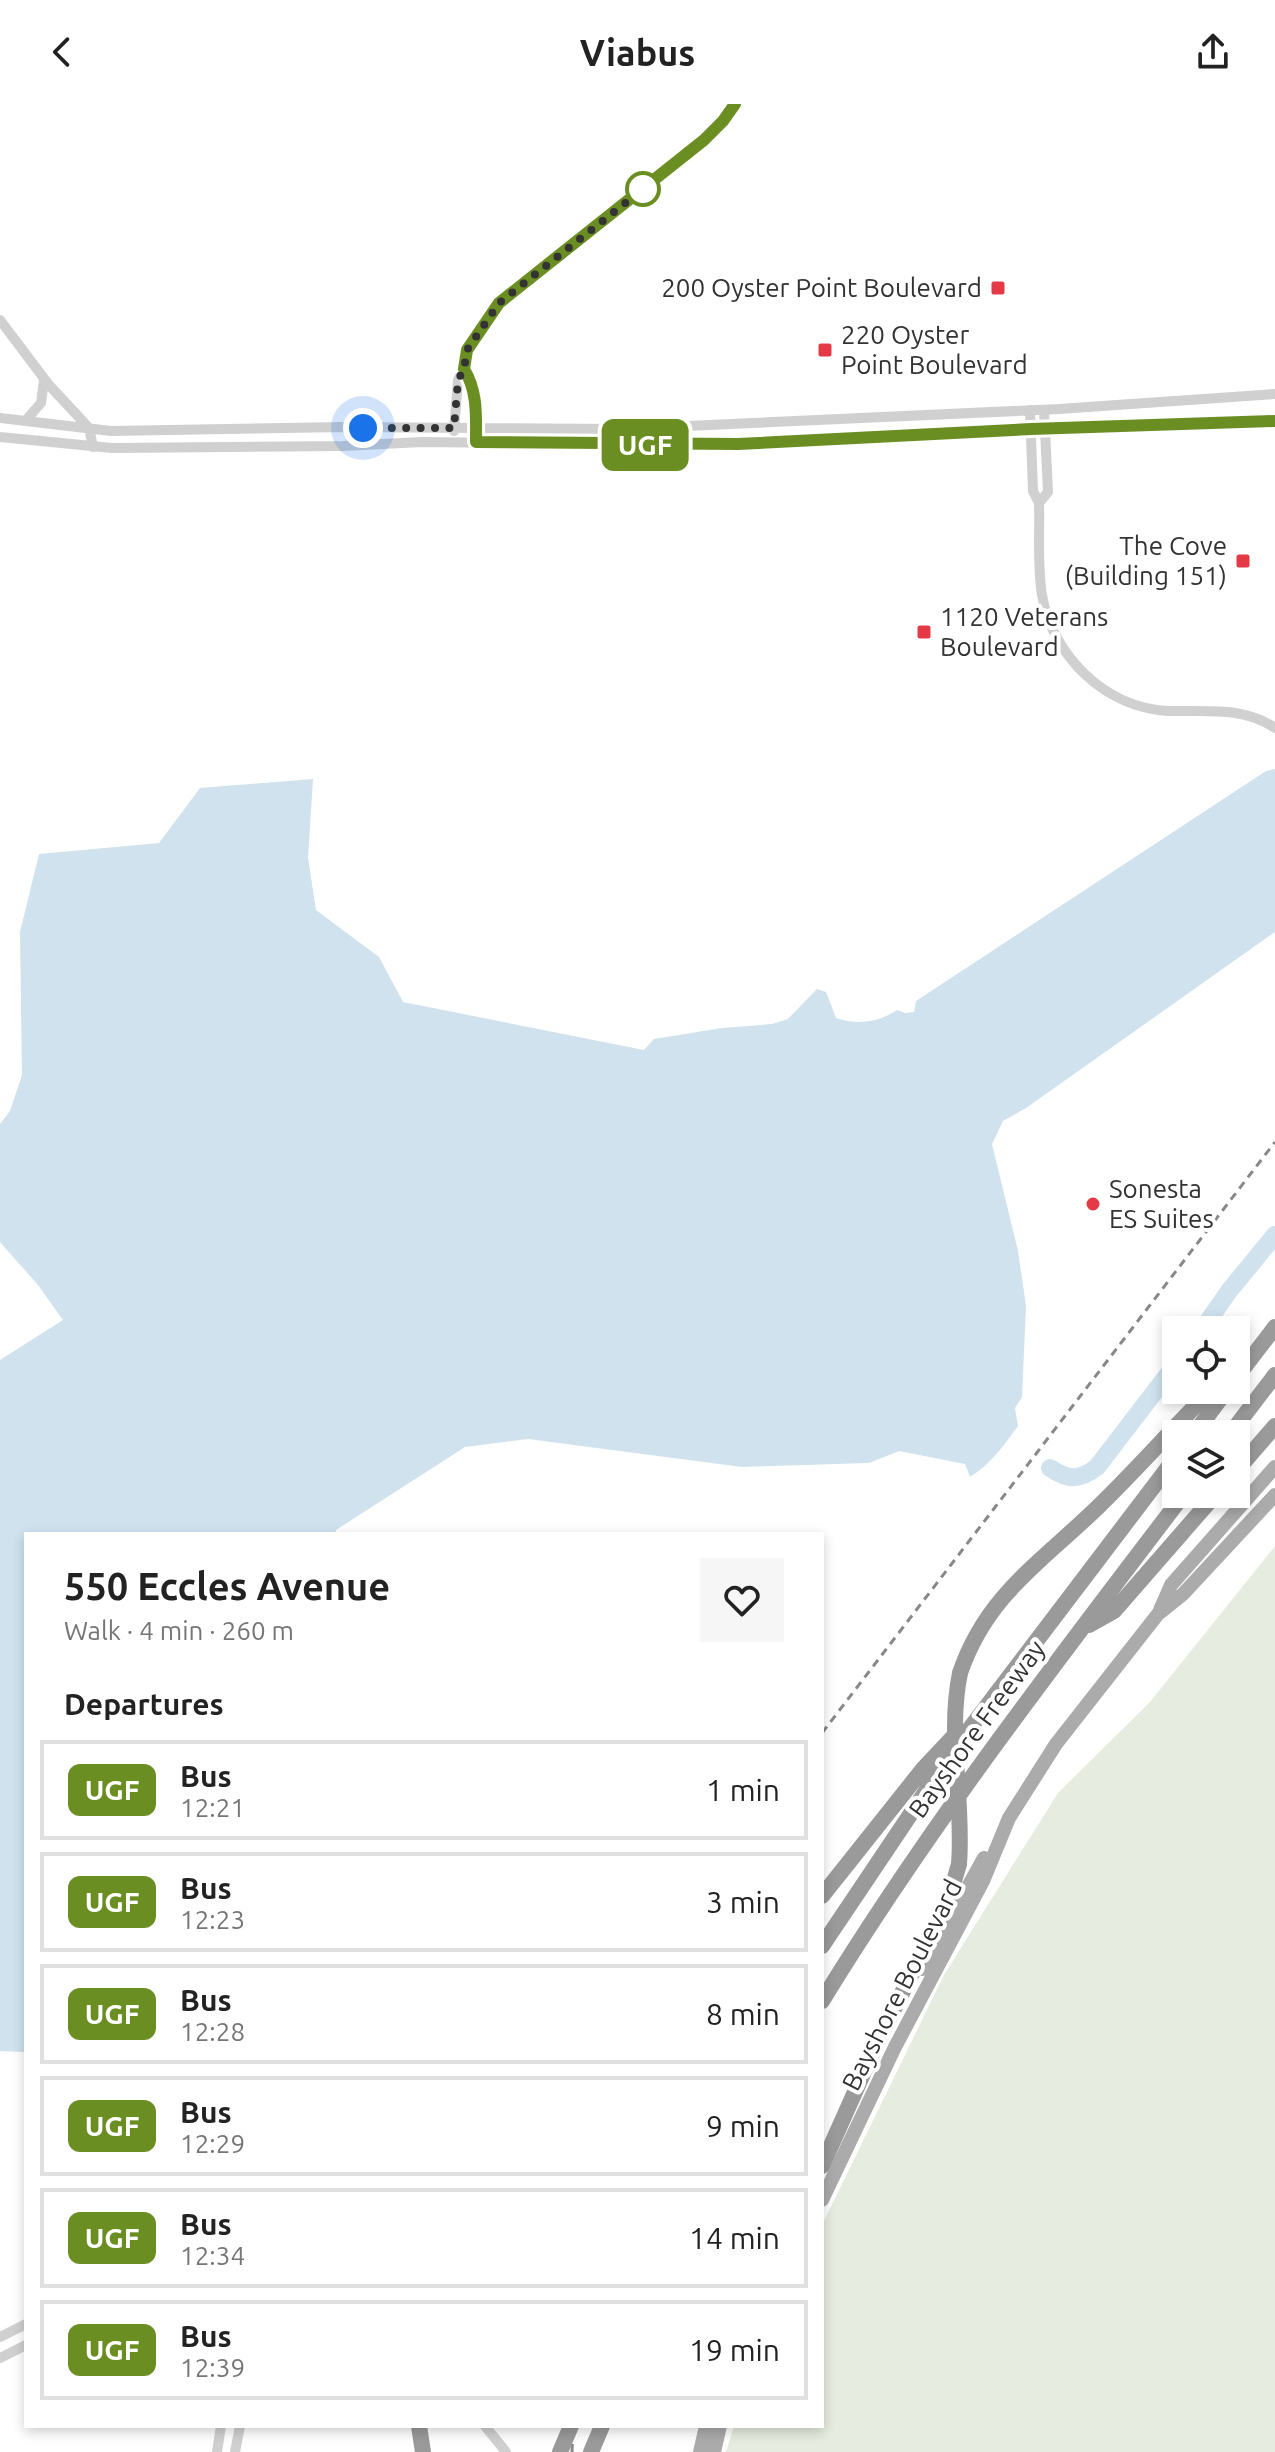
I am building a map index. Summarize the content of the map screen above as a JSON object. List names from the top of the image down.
{
  "streets": {
    "highway": ["Bayshore Freeway"],
    "main road": ["Bayshore Boulevard"]
  },
  "places": {
    "transit": [
      "200 Oyster Point Boulevard",
      "220 Oyster Point Boulevard",
      "The Cove (Building 151)",
      "1120 Veterans Boulevard"
    ],
    "other": ["Sonesta ES Suites"]
  },
  "lines": ["bus line UGF"],
  "page": {
    "header": "Viabus",
    "on_map": "UGF",
    "heading": [
      ["550 Eccles Avenue", "Walk · 4 min · 260 m"],
      "Departures"
    ],
    "list": [
      {
        "mark": "UGF",
        "name": "Bus",
        "note": "12:21",
        "value": "1 min"
      },
      {
        "mark": "UGF",
        "name": "Bus",
        "note": "12:23",
        "value": "3 min"
      },
      {
        "mark": "UGF",
        "name": "Bus",
        "note": "12:28",
        "value": "8 min"
      },
      {
        "mark": "UGF",
        "name": "Bus",
        "note": "12:29",
        "value": "9 min"
      },
      {
        "mark": "UGF",
        "name": "Bus",
        "note": "12:34",
        "value": "14 min"
      },
      {
        "mark": "UGF",
        "name": "Bus",
        "note": "12:39",
        "value": "19 min"
      }
    ]
  }
}
